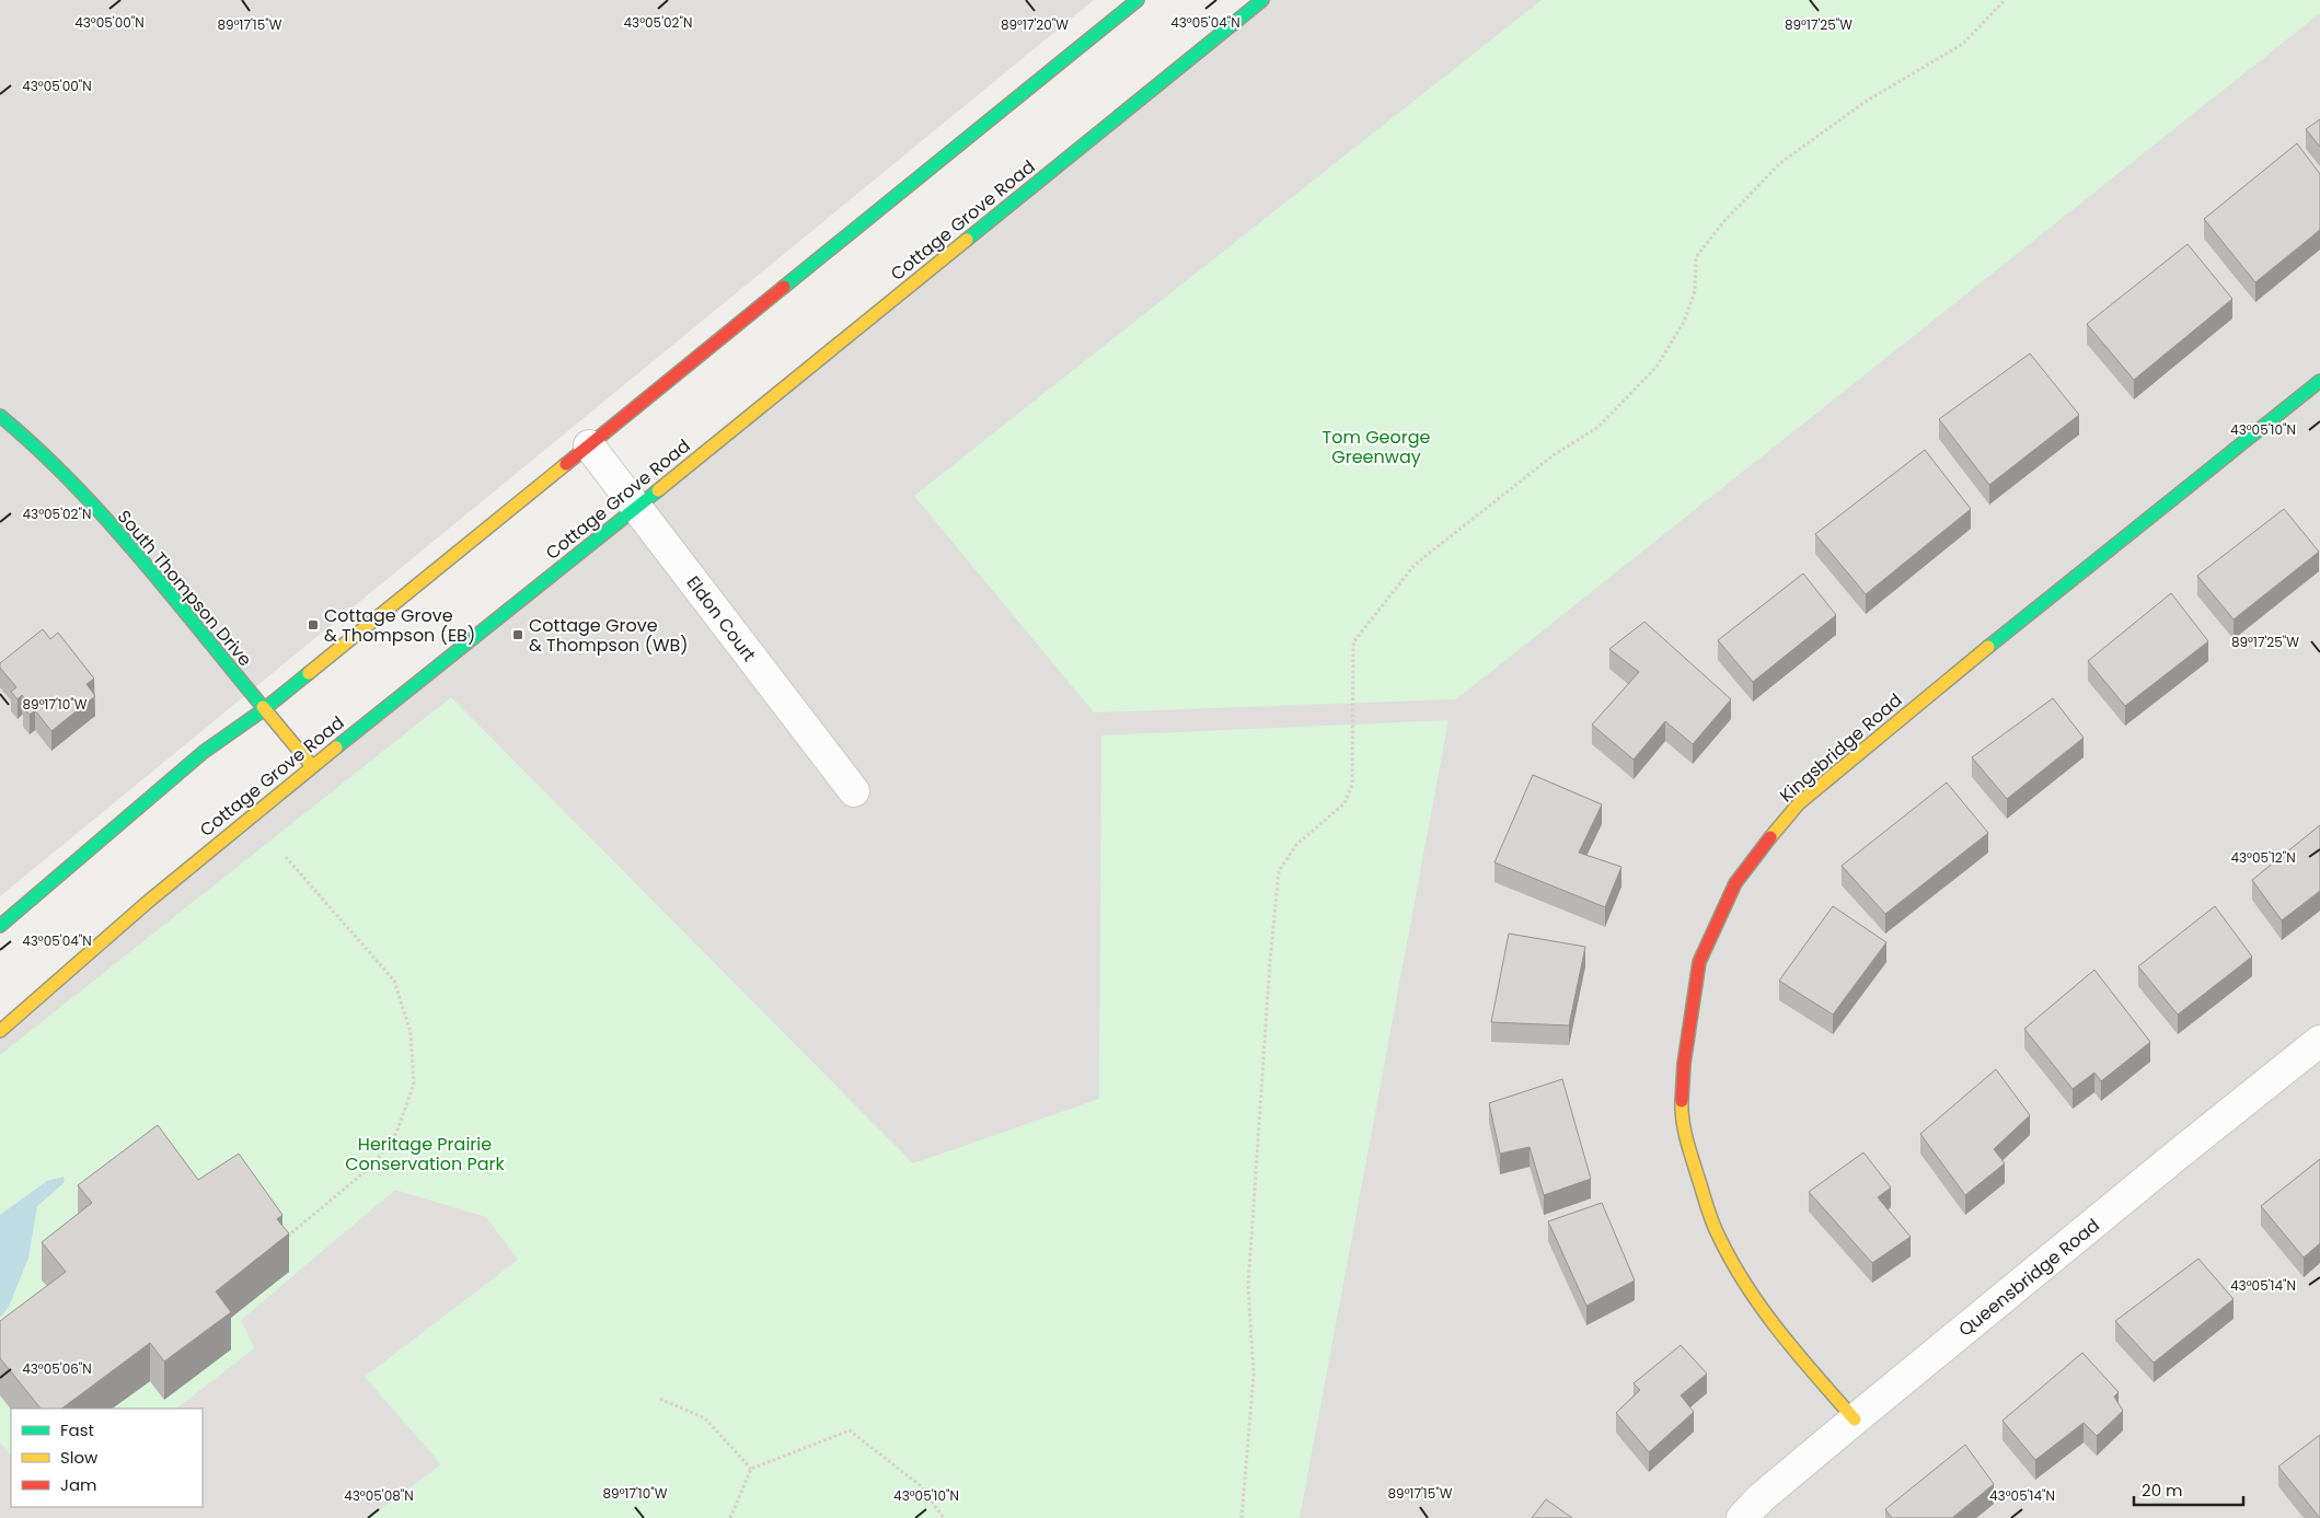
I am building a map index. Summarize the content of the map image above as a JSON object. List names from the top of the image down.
{
  "streets": {
    "main road": ["Cottage Grove Road", "South Thompson Drive", "Kingsbridge Road"],
    "street": ["Eldon Court", "Queensbridge Road"]
  },
  "crossings": [
    ["Cottage Grove Road", "South Thompson Drive"],
    ["Cottage Grove Road", "Eldon Court"],
    ["Kingsbridge Road", "Queensbridge Road"]
  ],
  "parks": ["Tom George Greenway", "Heritage Prairie Conservation Park"],
  "places": {
    "transit": ["Cottage Grove & Thompson (EB)", "Cottage Grove & Thompson (WB)"]
  },
  "legend": ["Fast", "Slow", "Jam"],
  "scale_bar": "20 m",
  "coordinates": [
    "43°05'00\"N",
    "43°05'02\"N",
    "43°05'04\"N",
    "89°17'15\"W",
    "89°17'20\"W",
    "89°17'25\"W",
    "43°05'10\"N",
    "89°17'10\"W",
    "43°05'12\"N",
    "43°05'14\"N",
    "43°05'06\"N",
    "43°05'08\"N"
  ]
}
